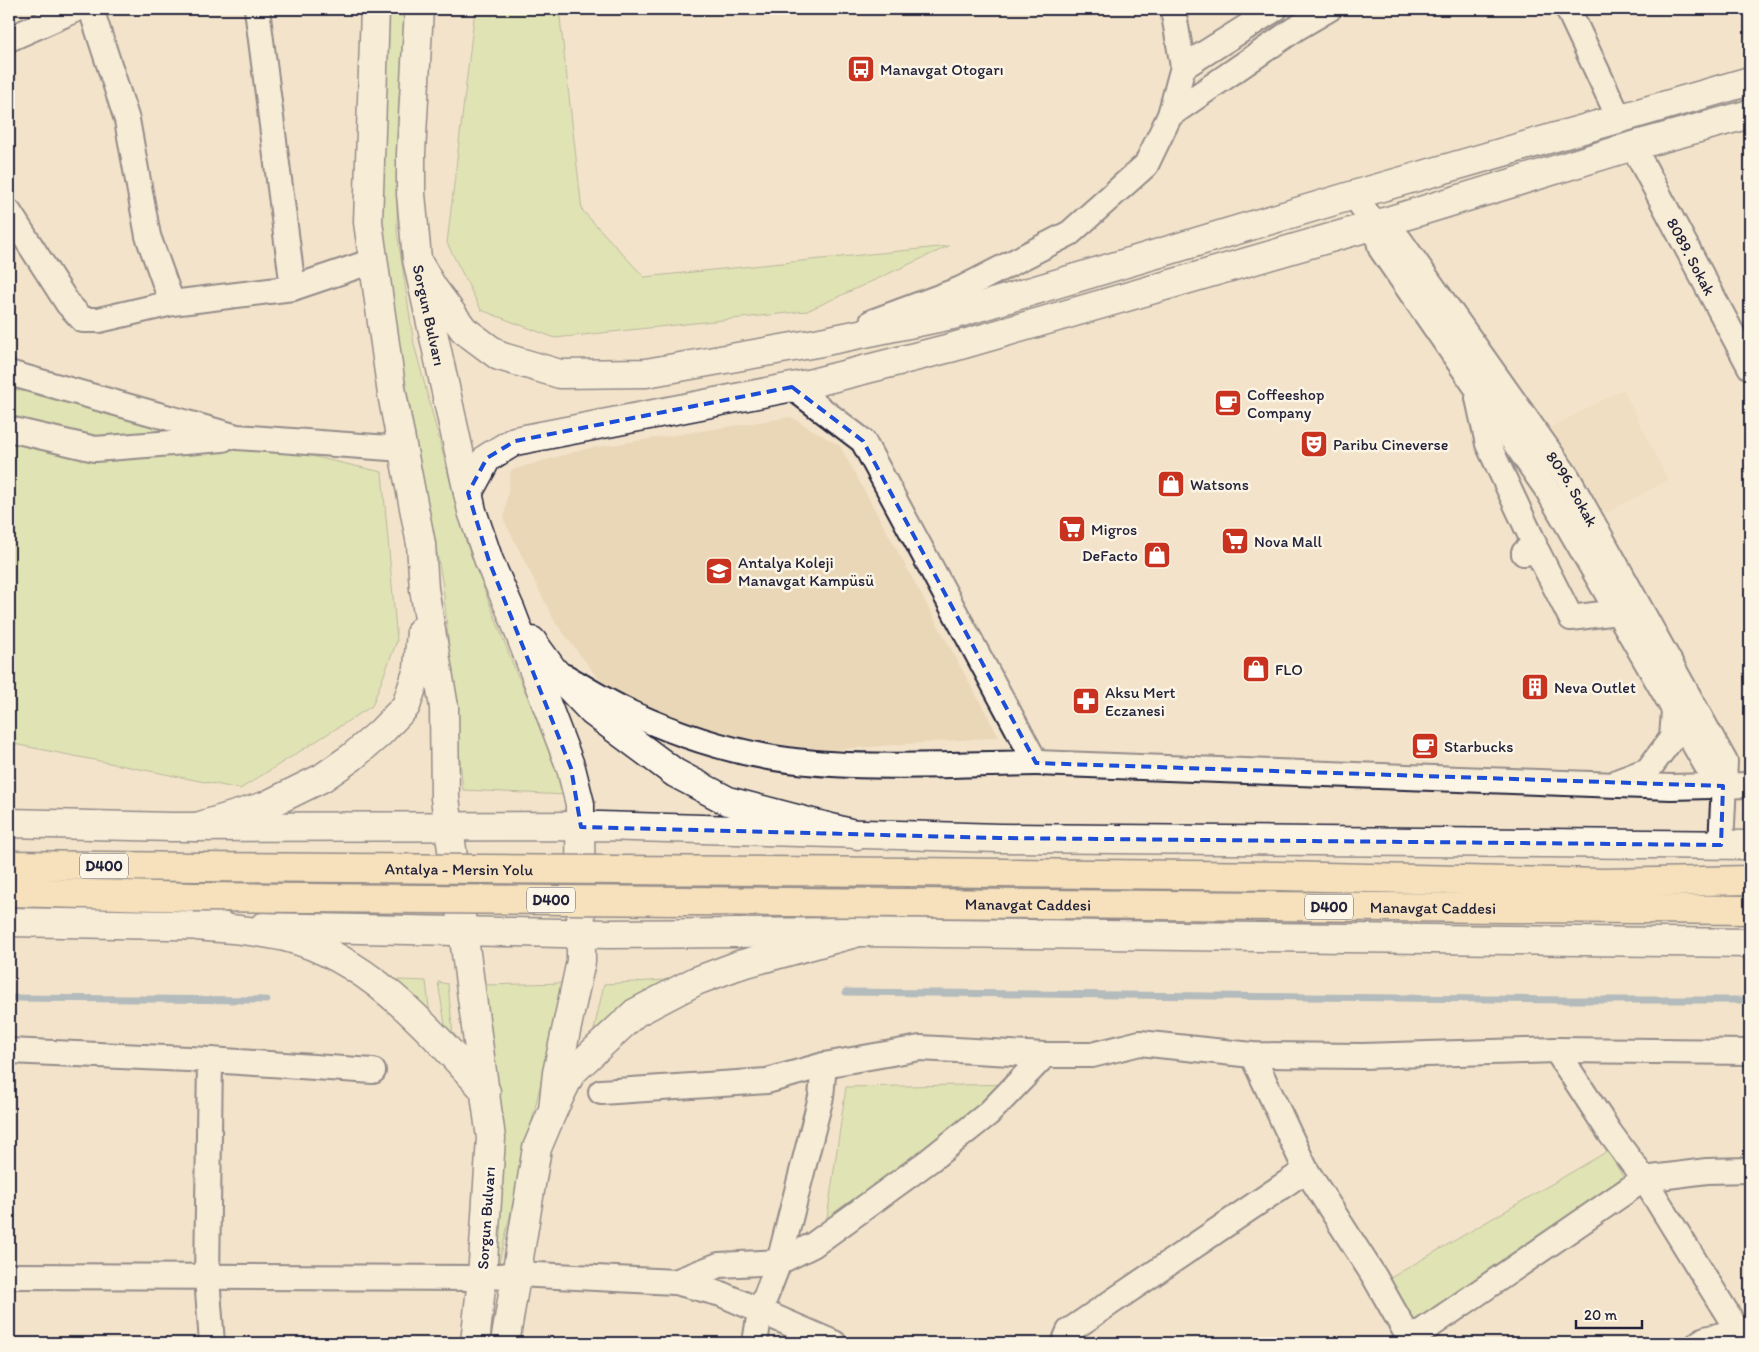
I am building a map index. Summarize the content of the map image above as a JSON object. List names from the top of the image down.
{
  "streets": {
    "highway": ["D400", "Antalya - Mersin Yolu", "Manavgat Caddesi"],
    "street": ["8089. Sokak", "Sorgun Bulvarı", "8096. Sokak"]
  },
  "crossings": [
    ["Antalya - Mersin Yolu", "Manavgat Caddesi"]
  ],
  "places": {
    "bus stop": ["Manavgat Otogarı"],
    "cafe": ["Coffeeshop Company", "Starbucks"],
    "theatre": ["Paribu Cineverse"],
    "shop": ["Watsons", "DeFacto", "FLO"],
    "supermarket": ["Migros", "Nova Mall"],
    "school or university": ["Antalya Koleji Manavgat Kampüsü"],
    "building": ["Neva Outlet"],
    "pharmacy": ["Aksu Mert Eczanesi"]
  },
  "scale_bar": "20 m"
}
